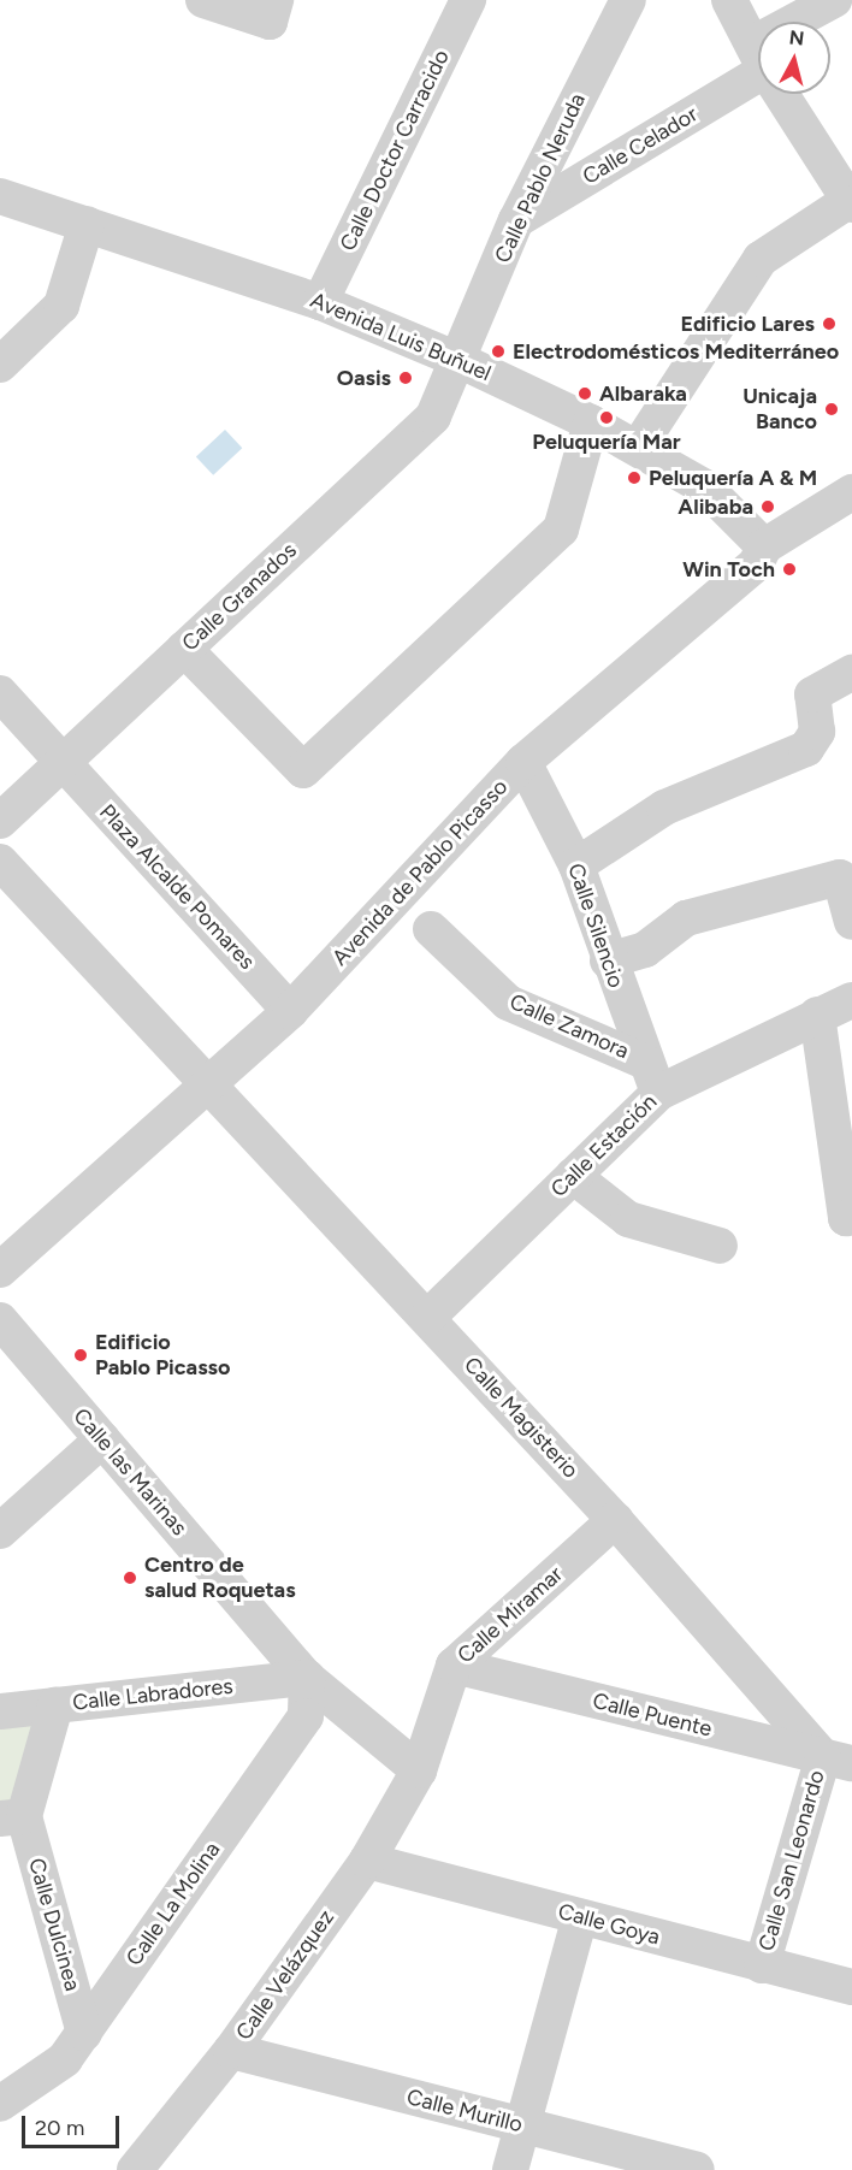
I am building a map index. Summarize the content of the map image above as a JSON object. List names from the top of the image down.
{
  "streets": {
    "street": [
      "Calle Celador",
      "Calle Doctor Carracido",
      "Calle Pablo Neruda",
      "Avenida Luis Buñuel",
      "Calle Granados",
      "Avenida de Pablo Picasso",
      "Plaza Alcalde Pomares",
      "Calle Silencio",
      "Calle Zamora",
      "Calle Estación",
      "Calle Magisterio",
      "Calle las Marinas",
      "Calle Miramar",
      "Calle Labradores",
      "Calle Puente",
      "Calle San Leonardo",
      "Calle La Molina",
      "Calle Dulcinea",
      "Calle Goya",
      "Calle Velázquez",
      "Calle Murillo"
    ]
  },
  "crossings": [
    ["Calle Celador", "Calle Pablo Neruda"],
    ["Calle Doctor Carracido", "Avenida Luis Buñuel"],
    ["Calle Pablo Neruda", "Avenida Luis Buñuel"],
    ["Calle Pablo Neruda", "Calle Granados"],
    ["Avenida Luis Buñuel", "Calle Granados"],
    ["Avenida Luis Buñuel", "Avenida de Pablo Picasso"],
    ["Calle Granados", "Plaza Alcalde Pomares"],
    ["Avenida de Pablo Picasso", "Plaza Alcalde Pomares"],
    ["Avenida de Pablo Picasso", "Calle Silencio"],
    ["Avenida de Pablo Picasso", "Calle Magisterio"],
    ["Calle Silencio", "Calle Zamora"],
    ["Calle Silencio", "Calle Estación"],
    ["Calle Zamora", "Calle Estación"],
    ["Calle Estación", "Calle Magisterio"],
    ["Calle Magisterio", "Calle Miramar"],
    ["Calle Magisterio", "Calle Puente"],
    ["Calle Magisterio", "Calle San Leonardo"],
    ["Calle las Marinas", "Calle Miramar"],
    ["Calle las Marinas", "Calle Labradores"],
    ["Calle las Marinas", "Calle La Molina"],
    ["Calle las Marinas", "Calle Velázquez"],
    ["Calle Miramar", "Calle Puente"],
    ["Calle Miramar", "Calle Velázquez"],
    ["Calle Labradores", "Calle La Molina"],
    ["Calle Puente", "Calle San Leonardo"],
    ["Calle San Leonardo", "Calle Goya"],
    ["Calle La Molina", "Calle Dulcinea"],
    ["Calle Goya", "Calle Velázquez"],
    ["Calle Velázquez", "Calle Murillo"]
  ],
  "places": [
    "Edificio Lares",
    "Electrodomésticos Mediterráneo",
    "Oasis",
    "Albaraka",
    "Unicaja Banco",
    "Peluquería Mar",
    "Peluquería A & M",
    "Alibaba",
    "Win Toch",
    "Edificio Pablo Picasso",
    "Centro de salud Roquetas"
  ],
  "scale_bar": "20 m",
  "north": "top"
}
